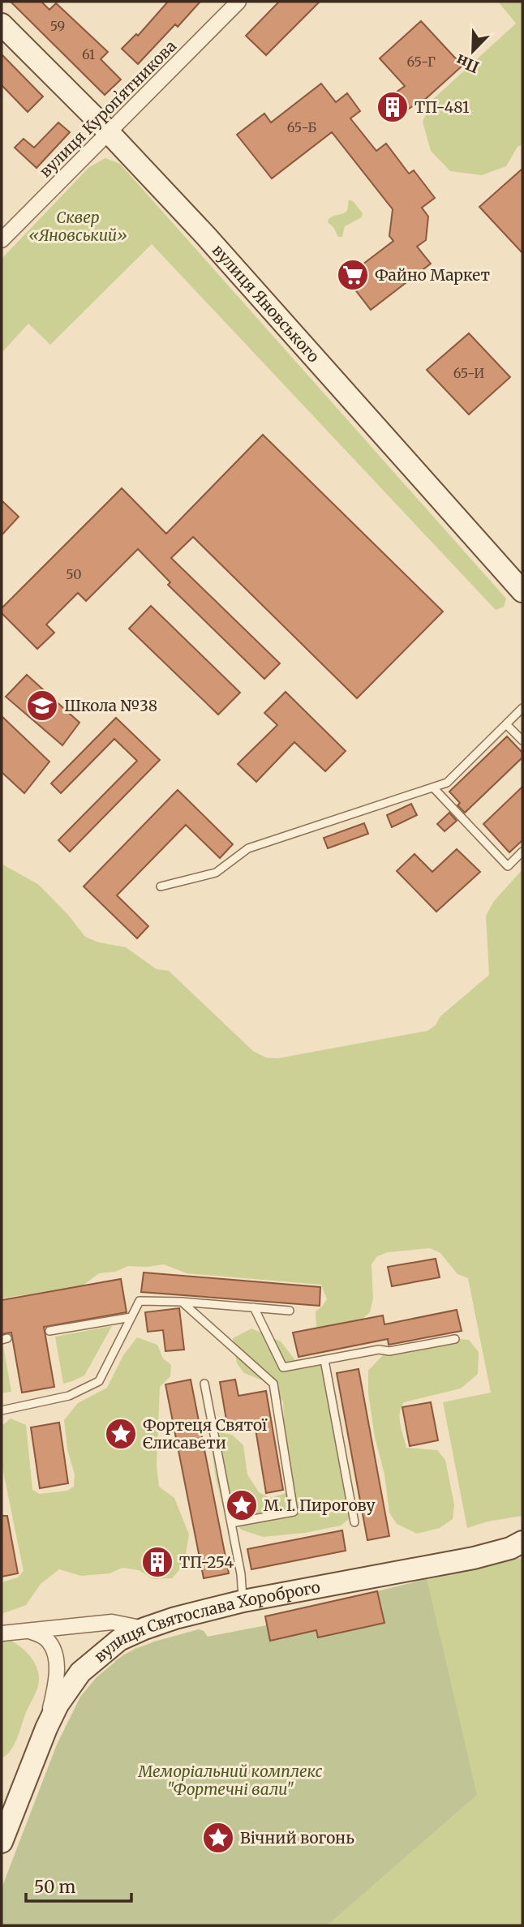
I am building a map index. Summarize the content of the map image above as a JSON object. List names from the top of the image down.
{
  "streets": {
    "main road": ["вулиця Яновського", "вулиця Святослава Хороброго"],
    "street": ["вулиця Куропʼятникова"]
  },
  "crossings": [
    ["вулиця Куропʼятникова", "вулиця Яновського"]
  ],
  "parks": ["Сквер «Яновський»", "Меморіальний комплекс \"Фортечні вали\""],
  "places": {
    "building": ["ТП-481", "ТП-254"],
    "supermarket": ["Файно Маркет"],
    "school or university": ["Школа №38"],
    "place": ["Фортеця Святої Єлисавети", "М. І. Пирогову", "Вічний вогонь"]
  },
  "house_numbers": [
    "59",
    "61",
    "65-Г",
    "65-Б",
    "65-И",
    "50"
  ],
  "scale_bar": "50 m",
  "north": "bottom left"
}
